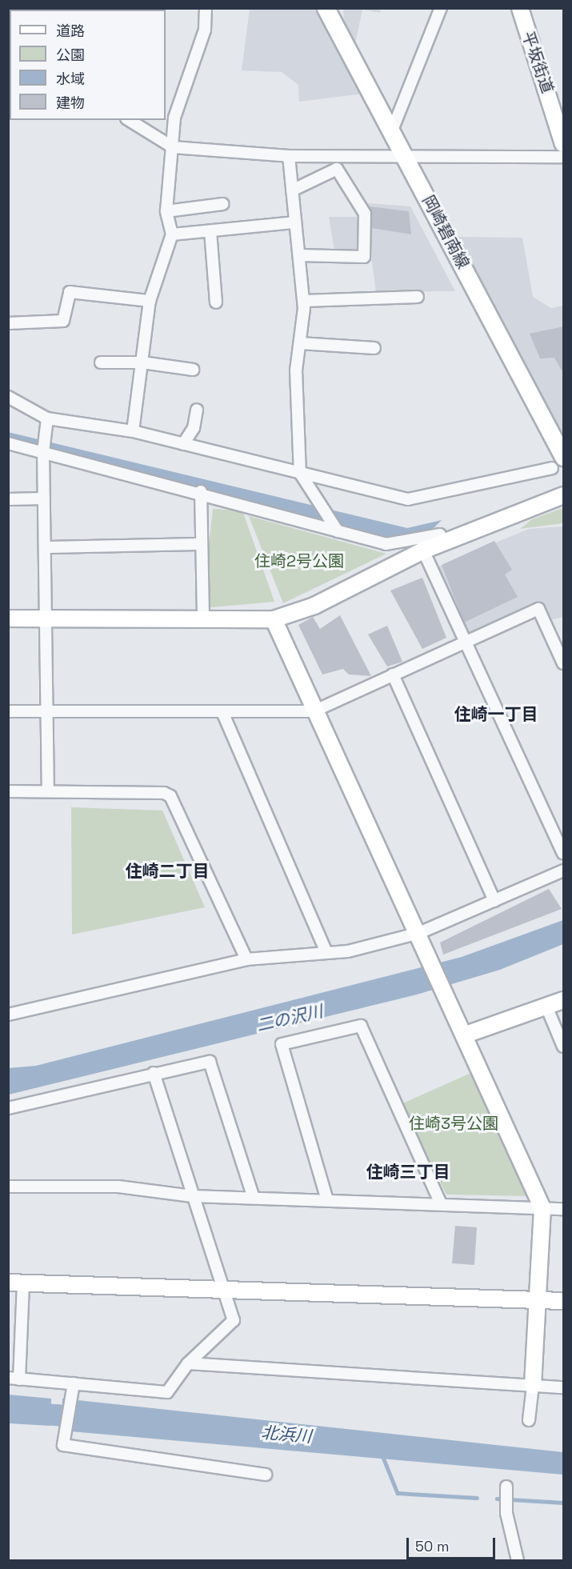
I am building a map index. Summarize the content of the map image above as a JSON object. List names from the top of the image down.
{
  "streets": {
    "main road": ["岡崎碧南線"],
    "street": ["平坂街道"]
  },
  "districts": ["住崎一丁目", "住崎二丁目", "住崎三丁目"],
  "water": ["二の沢川", "北浜川"],
  "parks": ["住崎2号公園", "住崎3号公園"],
  "legend": [
    "道路",
    "公園",
    "水域",
    "建物"
  ],
  "scale_bar": "50 m"
}
